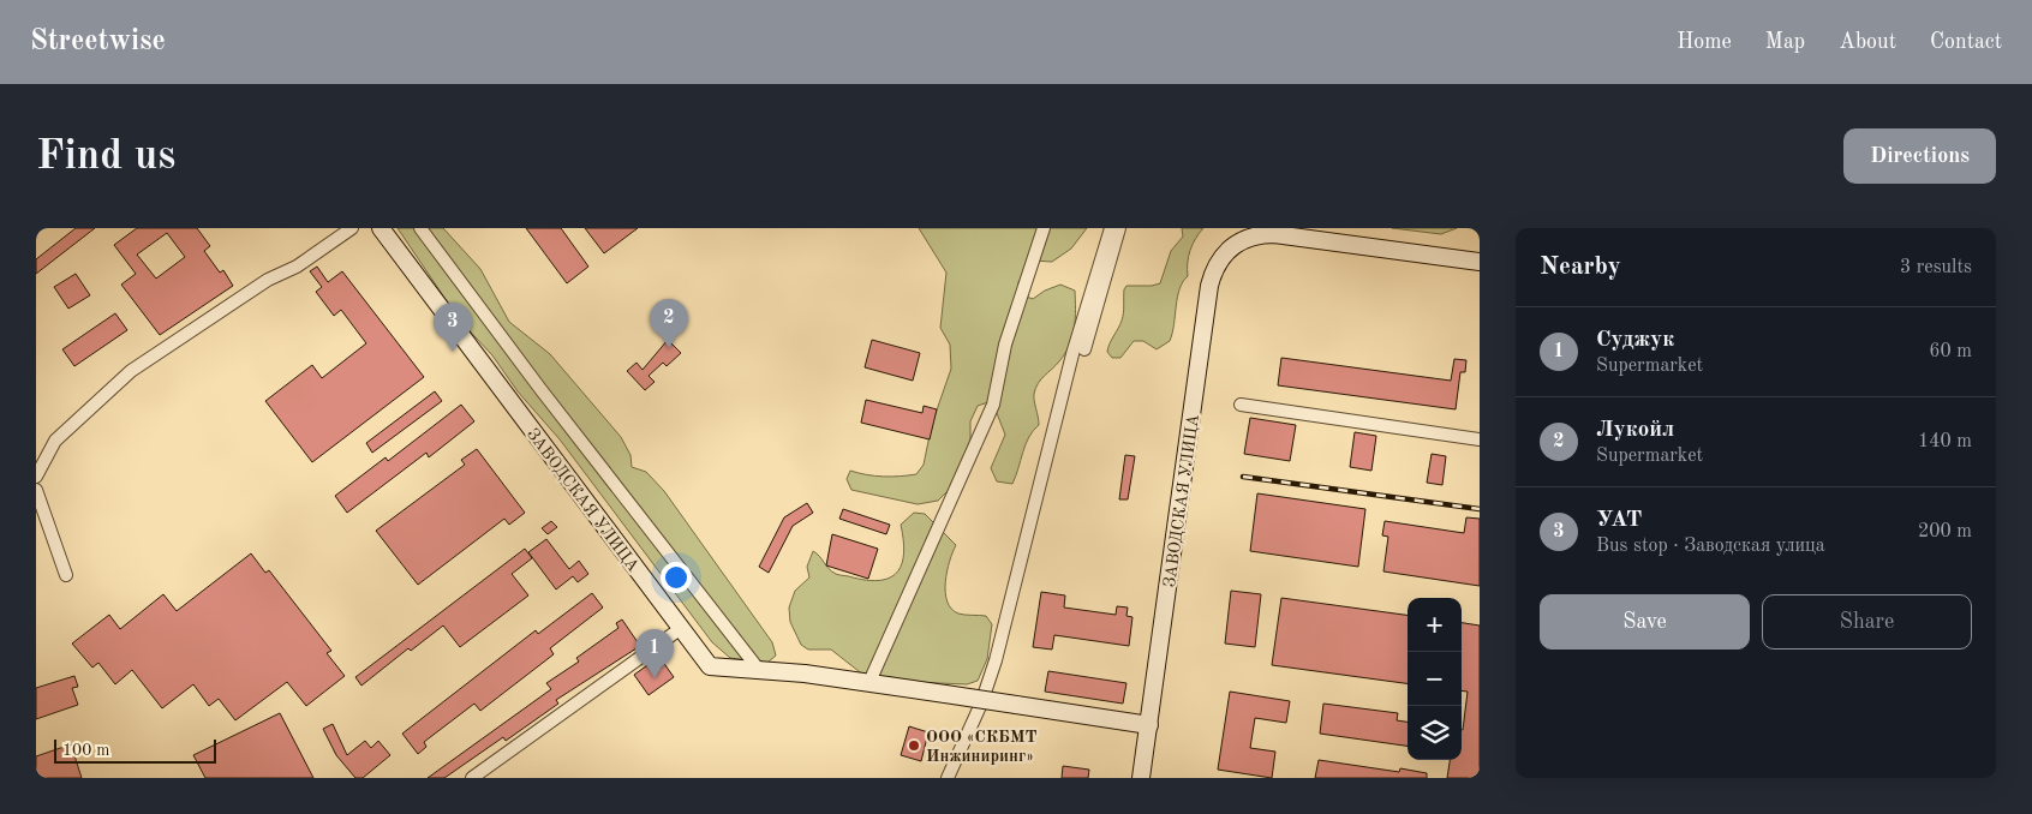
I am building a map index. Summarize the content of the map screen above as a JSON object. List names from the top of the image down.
{
  "streets": {
    "main road": ["ЗАВОДСКАЯ УЛИЦА"]
  },
  "places": ["ООО «СКБМТ Инжиниринг»"],
  "scale_bar": "100 m",
  "page": {
    "header": "Streetwise",
    "nav": [
      "Home",
      "Map",
      "About",
      "Contact"
    ],
    "buttons": [
      "Directions",
      ["Save", "Share"]
    ],
    "title": "Find us",
    "heading": ["Nearby", "3 results"],
    "pins": ["2", "3", "1"],
    "list": [
      {
        "mark": "1",
        "name": "Суджук",
        "note": "Supermarket",
        "value": "60 m"
      },
      {
        "mark": "2",
        "name": "Лукойл",
        "note": "Supermarket",
        "value": "140 m"
      },
      {
        "mark": "3",
        "name": "УАТ",
        "note": "Bus stop · Заводская улица",
        "value": "200 m"
      }
    ],
    "map_buttons": ["+", "−"],
    "scale": "100 m"
  }
}
